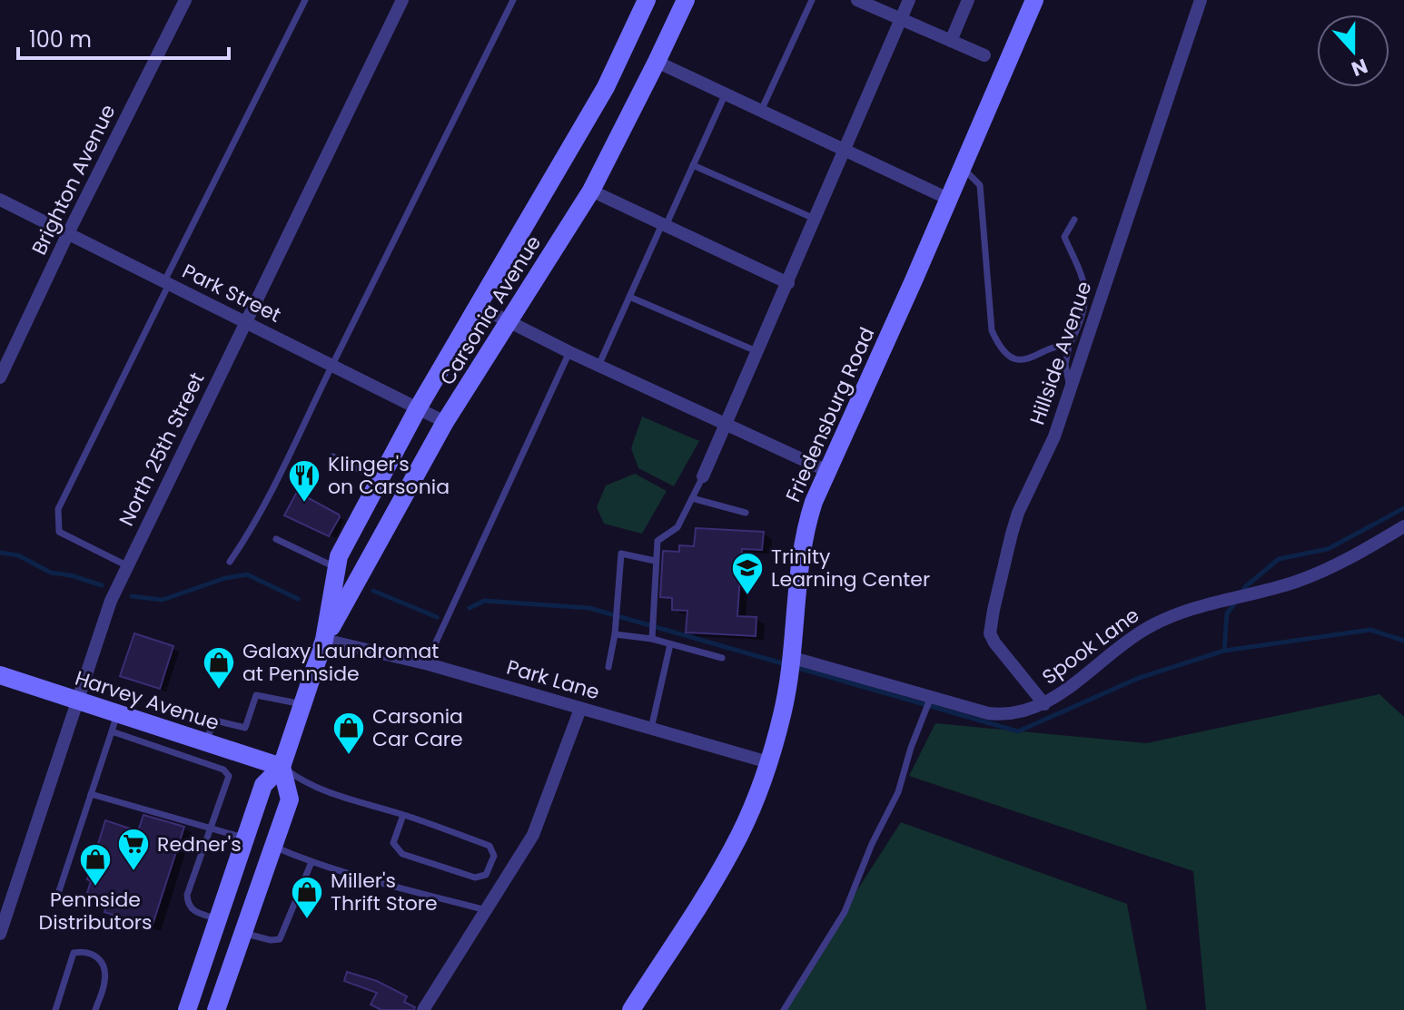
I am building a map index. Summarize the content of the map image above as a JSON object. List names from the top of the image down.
{
  "streets": {
    "street": [
      "Brighton Avenue",
      "Park Street",
      "Carsonia Avenue",
      "Hillside Avenue",
      "Friedensburg Road",
      "North 25th Street",
      "Spook Lane",
      "Park Lane",
      "Harvey Avenue"
    ]
  },
  "crossings": [
    ["Brighton Avenue", "Park Street"],
    ["Park Street", "Carsonia Avenue"],
    ["Park Street", "North 25th Street"],
    ["Carsonia Avenue", "Park Lane"],
    ["Carsonia Avenue", "Harvey Avenue"],
    ["Hillside Avenue", "Spook Lane"],
    ["Friedensburg Road", "Spook Lane"],
    ["Friedensburg Road", "Park Lane"],
    ["North 25th Street", "Harvey Avenue"]
  ],
  "places": {
    "restaurant": ["Klinger's on Carsonia"],
    "school or university": ["Trinity Learning Center"],
    "shop": [
      "Galaxy Laundromat at Pennside",
      "Carsonia Car Care",
      "Pennside Distributors",
      "Miller's Thrift Store"
    ],
    "supermarket": ["Redner's"]
  },
  "scale_bar": "100 m",
  "north": "bottom"
}
